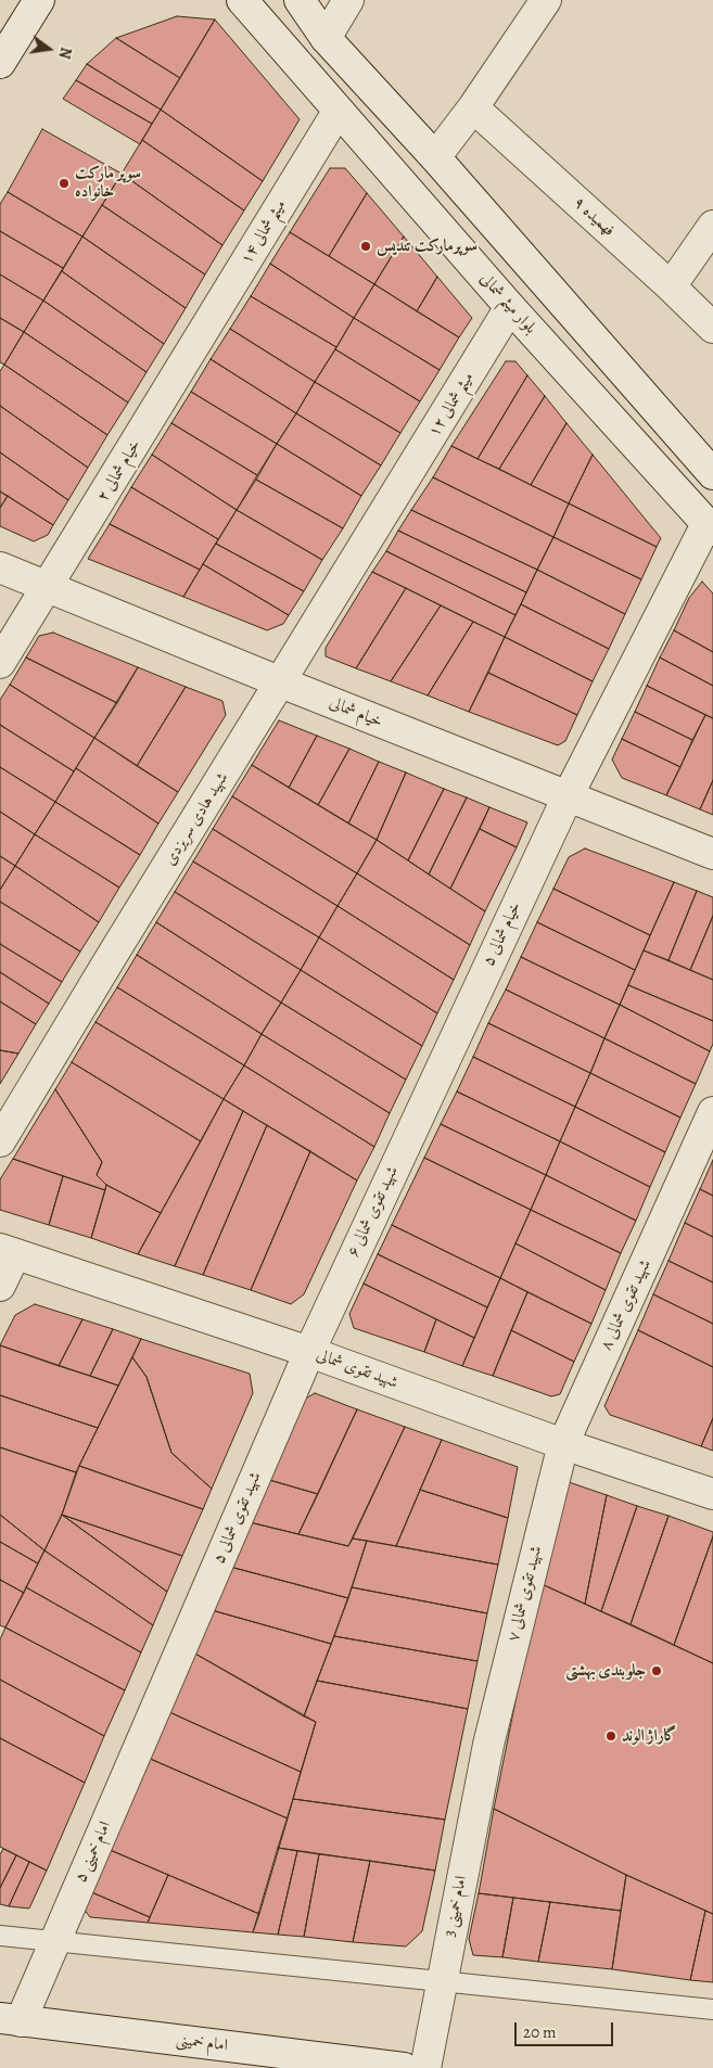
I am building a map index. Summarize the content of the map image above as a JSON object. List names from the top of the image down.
{
  "streets": {
    "street": [
      "فهمیده ۹",
      "میثم شمالی ۱۴",
      "بلوار میثم شمالی",
      "میثم شمالی ۱۲",
      "خیام شمالی ۲",
      "خیام شمالی",
      "شهید هادی سریزدی",
      "خیام شمالی ۵",
      "شهید تقوی شمالی ۶",
      "شهید تقوی شمالی ۸",
      "شهید تقوی شمالی",
      "شهید تقوی شمالی ۵",
      "شهید تقوی شمالی ۷",
      "امام خمینی ۵",
      "امام خمینی 3",
      "امام خمینی"
    ]
  },
  "crossings": [
    ["میثم شمالی ۱۴", "بلوار میثم شمالی"],
    ["میثم شمالی ۱۴", "خیام شمالی ۲"],
    ["بلوار میثم شمالی", "میثم شمالی ۱۲"],
    ["بلوار میثم شمالی", "خیام شمالی ۵"],
    ["میثم شمالی ۱۲", "خیام شمالی"],
    ["میثم شمالی ۱۲", "شهید هادی سریزدی"],
    ["خیام شمالی ۲", "خیام شمالی"],
    ["خیام شمالی", "شهید هادی سریزدی"],
    ["خیام شمالی", "خیام شمالی ۵"],
    ["خیام شمالی ۵", "شهید تقوی شمالی ۶"],
    ["شهید تقوی شمالی ۶", "شهید تقوی شمالی"],
    ["شهید تقوی شمالی ۶", "شهید تقوی شمالی ۵"],
    ["شهید تقوی شمالی ۸", "شهید تقوی شمالی"],
    ["شهید تقوی شمالی ۸", "شهید تقوی شمالی ۷"],
    ["شهید تقوی شمالی", "شهید تقوی شمالی ۵"],
    ["شهید تقوی شمالی", "شهید تقوی شمالی ۷"],
    ["شهید تقوی شمالی ۵", "امام خمینی ۵"],
    ["شهید تقوی شمالی ۷", "امام خمینی 3"],
    ["امام خمینی ۵", "امام خمینی"]
  ],
  "places": [
    "سوپر مارکت خانواده",
    "سوپرمارکت تندیس",
    "جلوبندی بهشتی",
    "گاراژ الوند"
  ],
  "scale_bar": "20 m",
  "north": "right"
}
